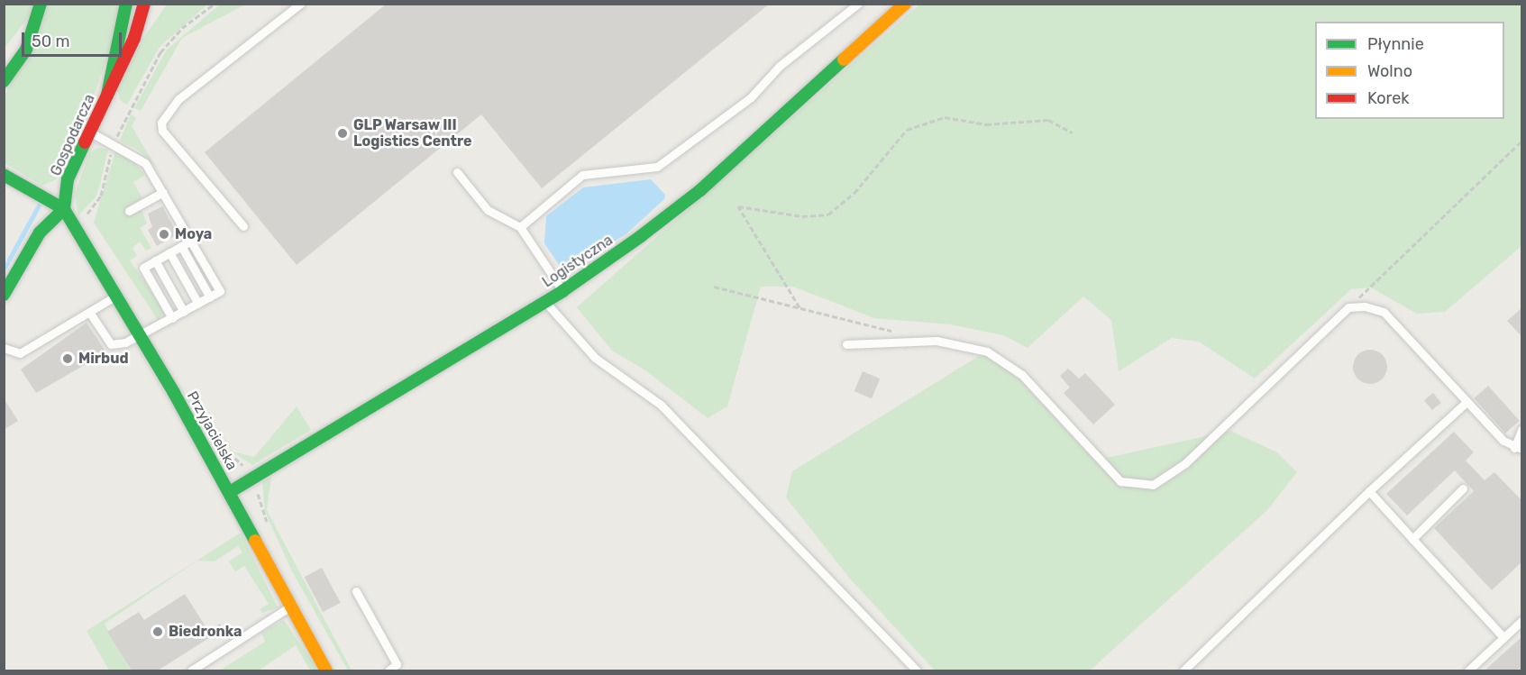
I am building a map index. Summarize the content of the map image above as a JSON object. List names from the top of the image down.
{
  "streets": {
    "main road": ["Gospodarcza", "Logistyczna", "Przyjacielska"]
  },
  "crossings": [
    ["Gospodarcza", "Przyjacielska"],
    ["Logistyczna", "Przyjacielska"]
  ],
  "places": [
    "GLP Warsaw III Logistics Centre",
    "Moya",
    "Mirbud",
    "Biedronka"
  ],
  "legend": ["Płynnie", "Wolno", "Korek"],
  "scale_bar": "50 m"
}
